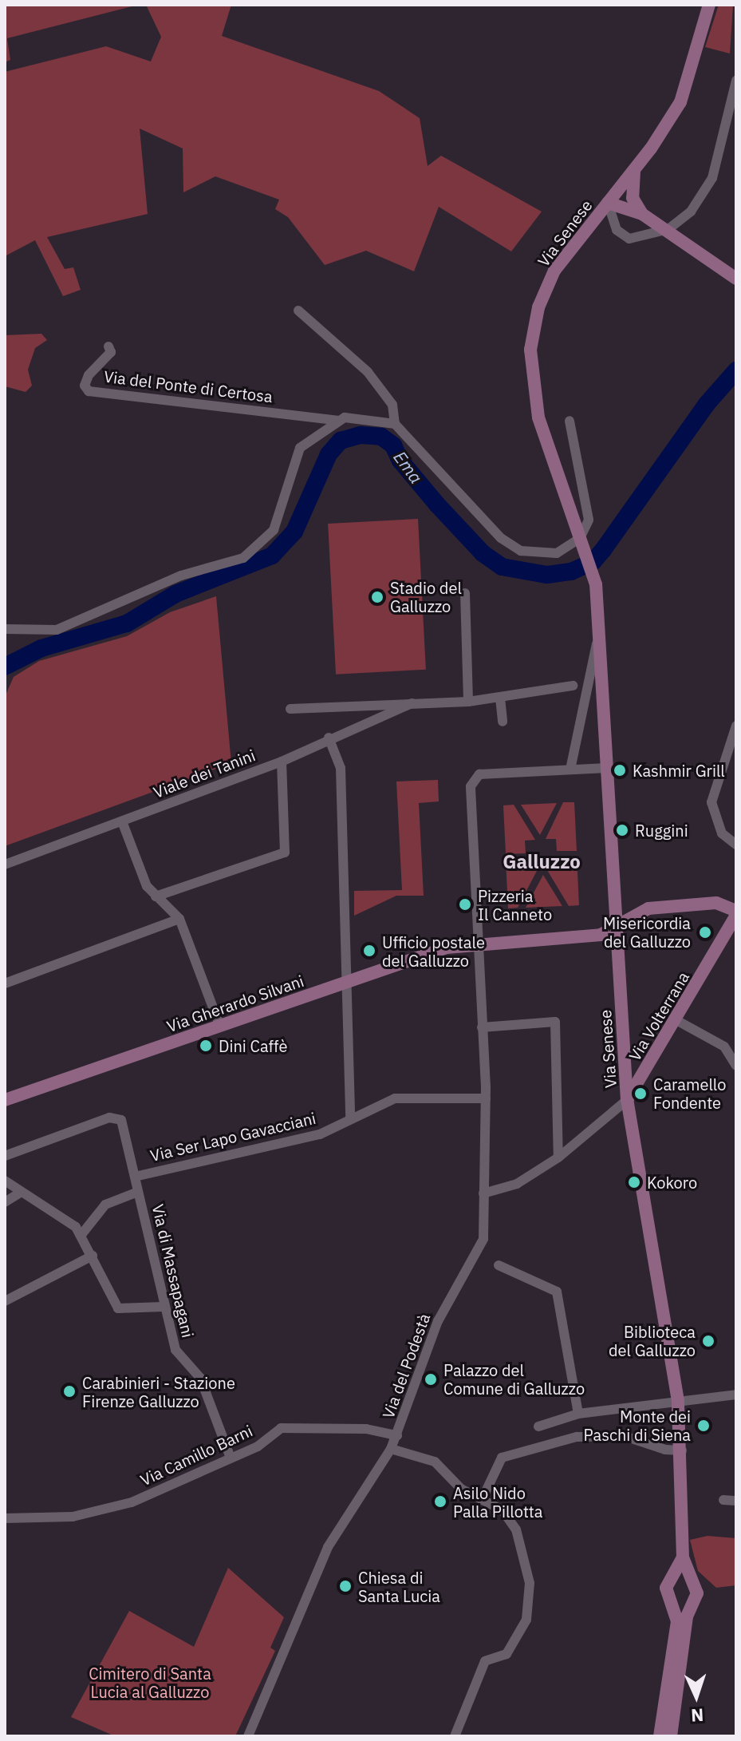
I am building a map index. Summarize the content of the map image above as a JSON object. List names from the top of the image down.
{
  "streets": {
    "main road": ["Via Senese", "Via Gherardo Silvani", "Via Volterrana"],
    "street": [
      "Via del Ponte di Certosa",
      "Viale dei Tanini",
      "Via Ser Lapo Gavacciani",
      "Via di Massapagani",
      "Via del Podestà",
      "Via Camillo Barni"
    ]
  },
  "crossings": [
    ["Via Senese", "Via Gherardo Silvani"],
    ["Via Senese", "Via Volterrana"],
    ["Via Gherardo Silvani", "Via Volterrana"],
    ["Via Gherardo Silvani", "Via del Podestà"],
    ["Via Ser Lapo Gavacciani", "Via di Massapagani"],
    ["Via Ser Lapo Gavacciani", "Via del Podestà"],
    ["Via di Massapagani", "Via Camillo Barni"],
    ["Via del Podestà", "Via Camillo Barni"]
  ],
  "districts": ["Galluzzo"],
  "water": ["Ema"],
  "parks": ["Cimitero di Santa Lucia al Galluzzo"],
  "places": [
    "Stadio del Galluzzo",
    "Kashmir Grill",
    "Ruggini",
    "Pizzeria Il Canneto",
    "Misericordia del Galluzzo",
    "Ufficio postale del Galluzzo",
    "Dini Caffè",
    "Caramello Fondente",
    "Kokoro",
    "Biblioteca del Galluzzo",
    "Palazzo del Comune di Galluzzo",
    "Carabinieri - Stazione Firenze Galluzzo",
    "Monte dei Paschi di Siena",
    "Asilo Nido Palla Pillotta",
    "Chiesa di Santa Lucia"
  ],
  "north": "bottom"
}
